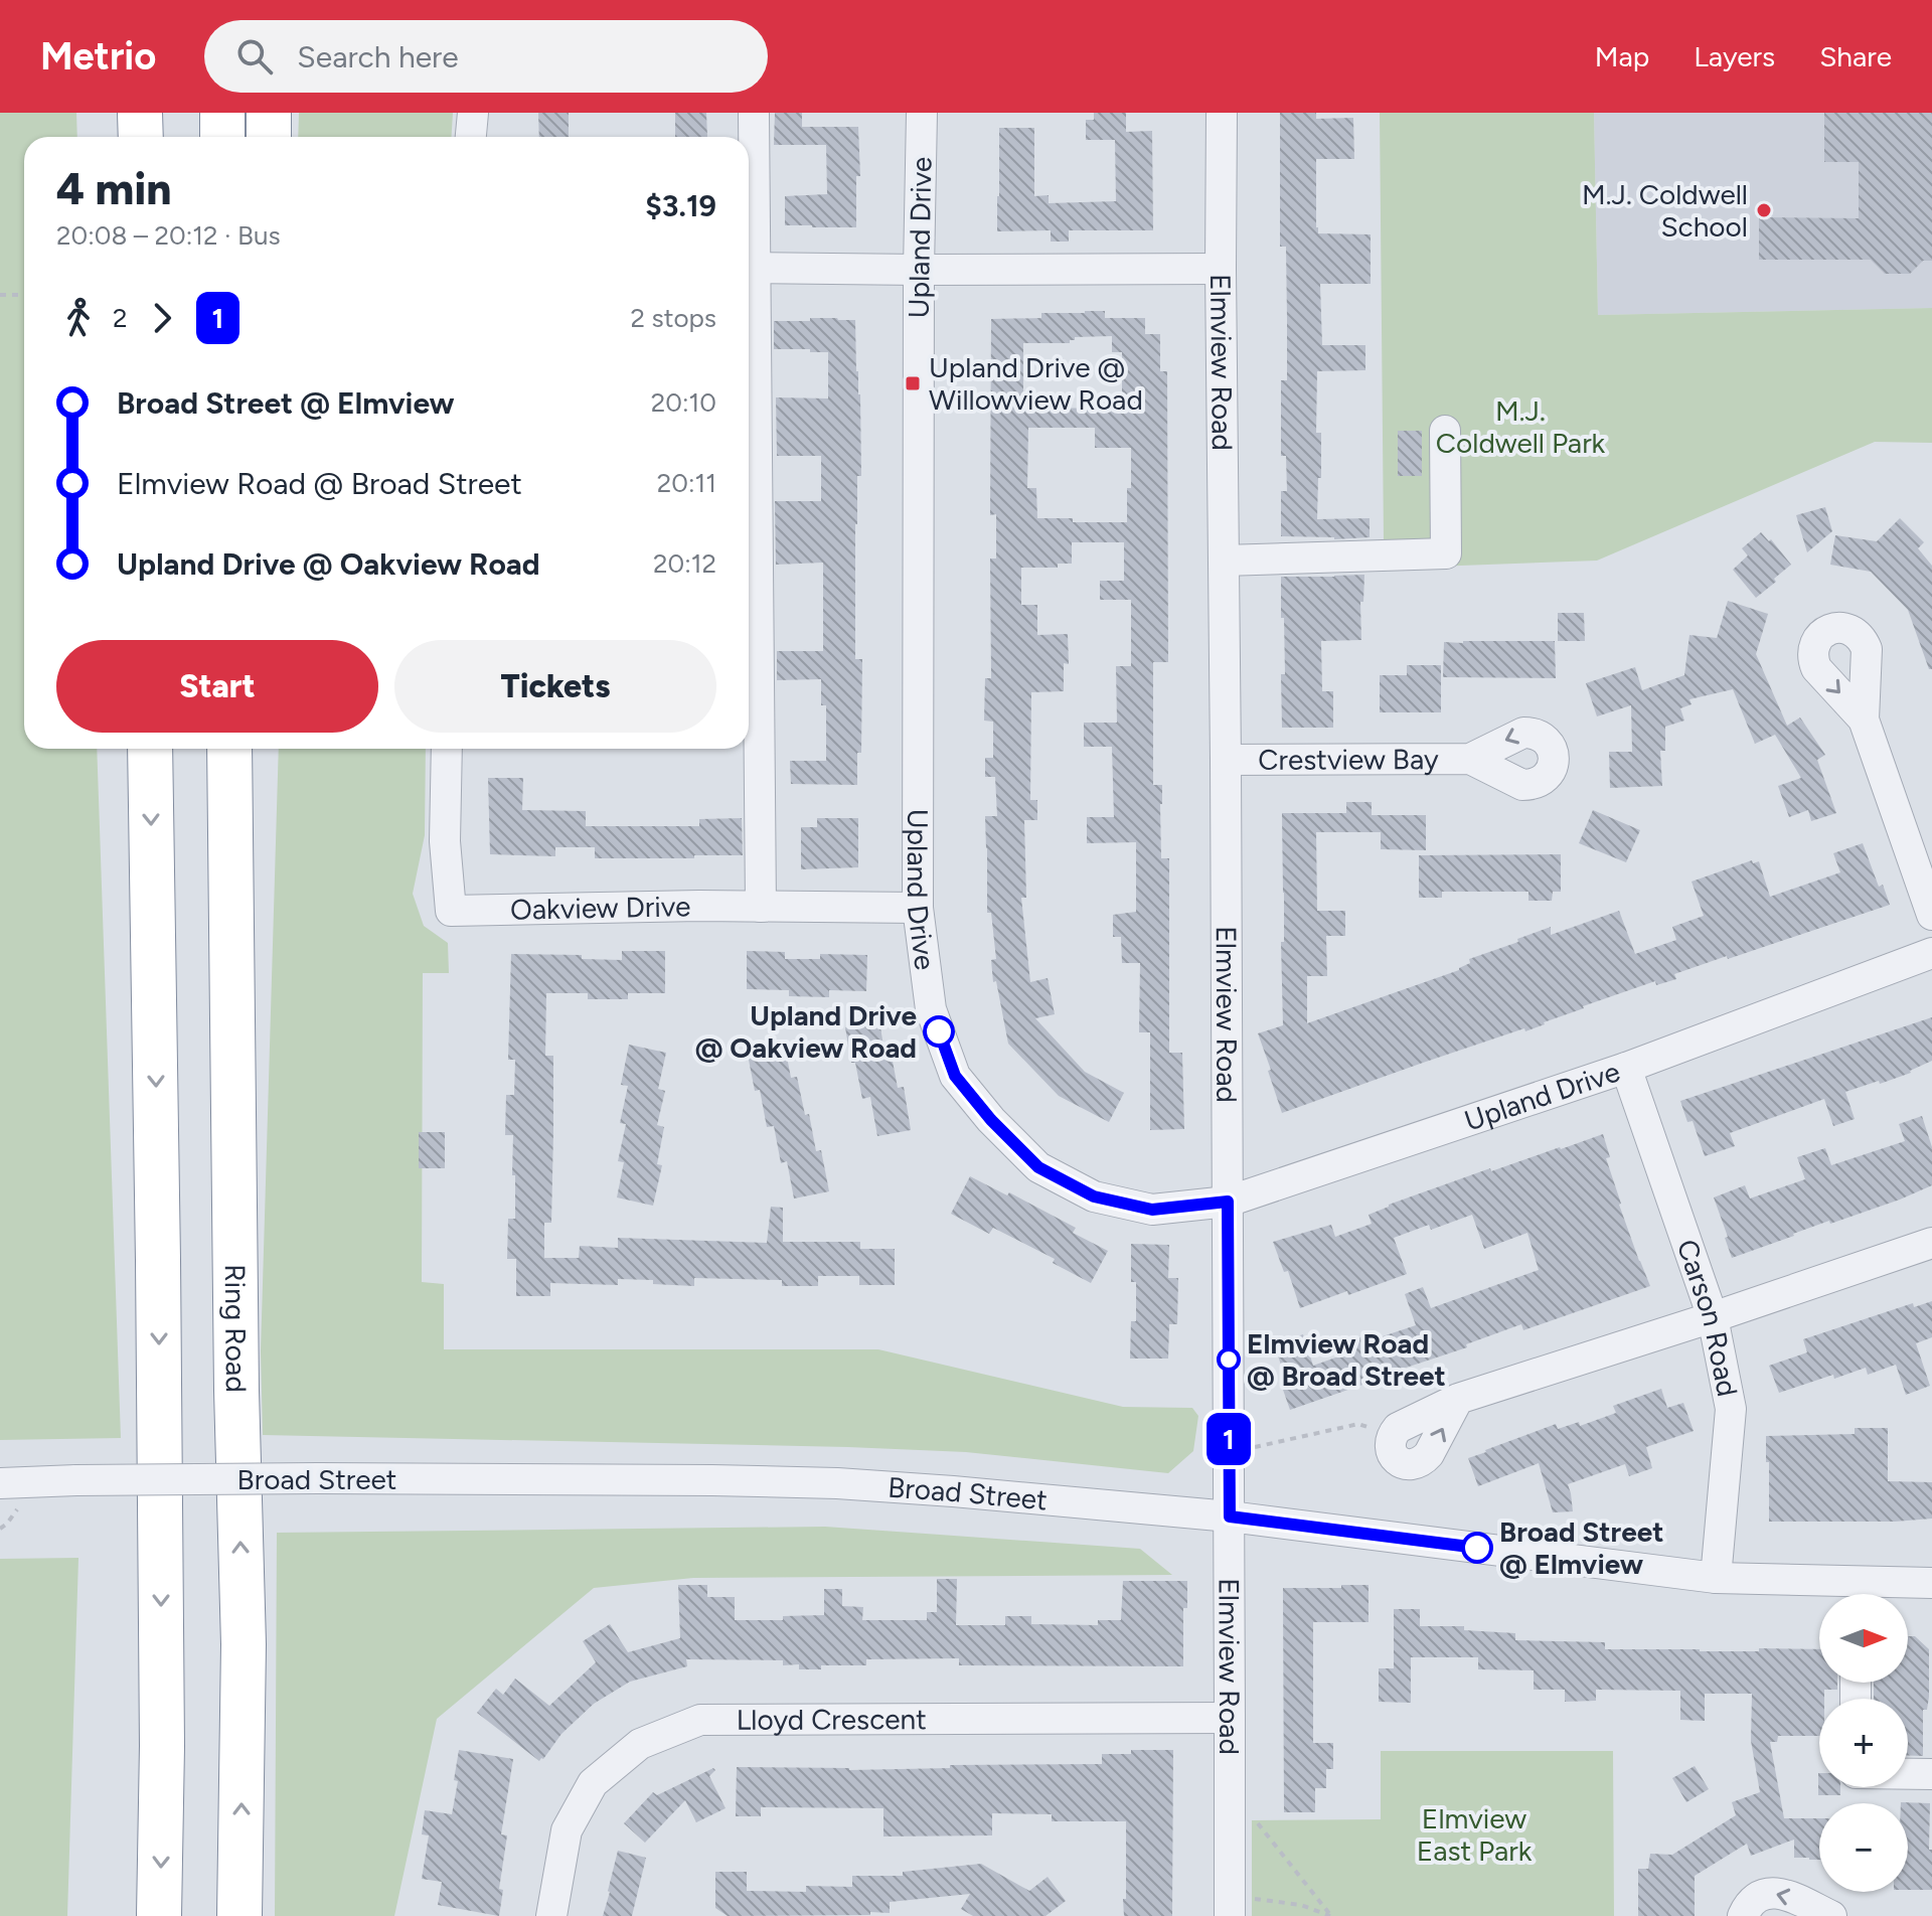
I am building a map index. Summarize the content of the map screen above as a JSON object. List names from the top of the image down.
{
  "streets": {
    "highway": ["Ring Road"],
    "street": [
      "Upland Drive",
      "Elmview Road",
      "Crestview Bay",
      "Oakview Drive",
      "Carson Road",
      "Broad Street",
      "Lloyd Crescent"
    ]
  },
  "crossings": [
    ["Upland Drive", "Elmview Road"],
    ["Upland Drive", "Oakview Drive"],
    ["Upland Drive", "Carson Road"],
    ["Elmview Road", "Crestview Bay"],
    ["Elmview Road", "Broad Street"],
    ["Elmview Road", "Lloyd Crescent"],
    ["Carson Road", "Broad Street"]
  ],
  "parks": ["M.J. Coldwell Park", "Elmview East Park"],
  "places": {
    "other": [
      "M.J. Coldwell School",
      "Upland Drive @ Oakview Road",
      "Elmview Road @ Broad Street",
      "Broad Street @ Elmview"
    ],
    "transit": ["Upland Drive @ Willowview Road"]
  },
  "lines": ["bus line 1"],
  "north": "right",
  "page": {
    "header": "Metrio",
    "search": "Search here",
    "nav": ["Map", "Layers", "Share"],
    "on_map": "1",
    "heading": ["4 min", "20:08 – 20:12 · Bus", "$3.19"],
    "legs": ["2", "1", "2 stops"],
    "list": [
      {
        "name": "Broad Street @ Elmview",
        "value": "20:10"
      },
      {
        "name": "Elmview Road @ Broad Street",
        "value": "20:11"
      },
      {
        "name": "Upland Drive @ Oakview Road",
        "value": "20:12"
      }
    ],
    "buttons": ["Start", "Tickets"],
    "map_buttons": ["+", "−"]
  }
}
